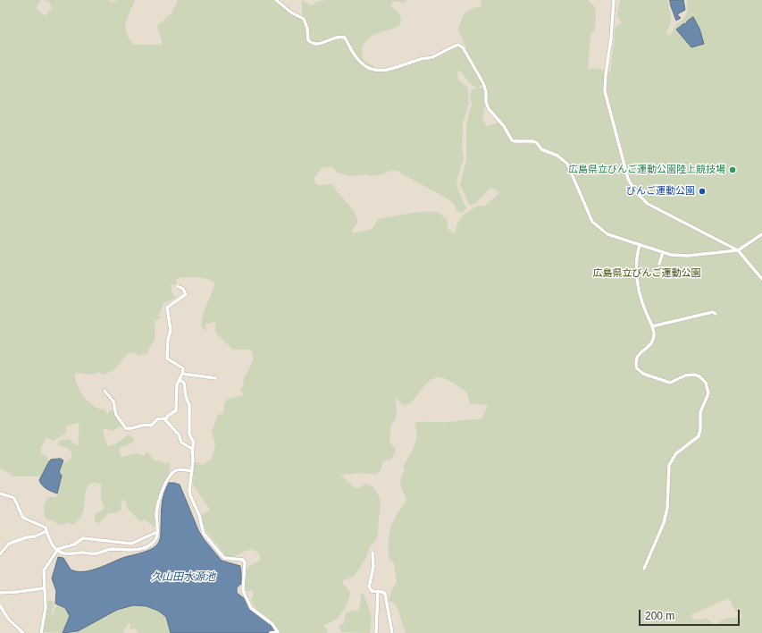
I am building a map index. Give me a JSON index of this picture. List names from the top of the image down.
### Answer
{
  "water": ["久山田水源池"],
  "parks": ["広島県立びんご運動公園"],
  "places": ["広島県立びんご運動公園陸上競技場", "びんご運動公園"],
  "scale_bar": "200 m"
}
